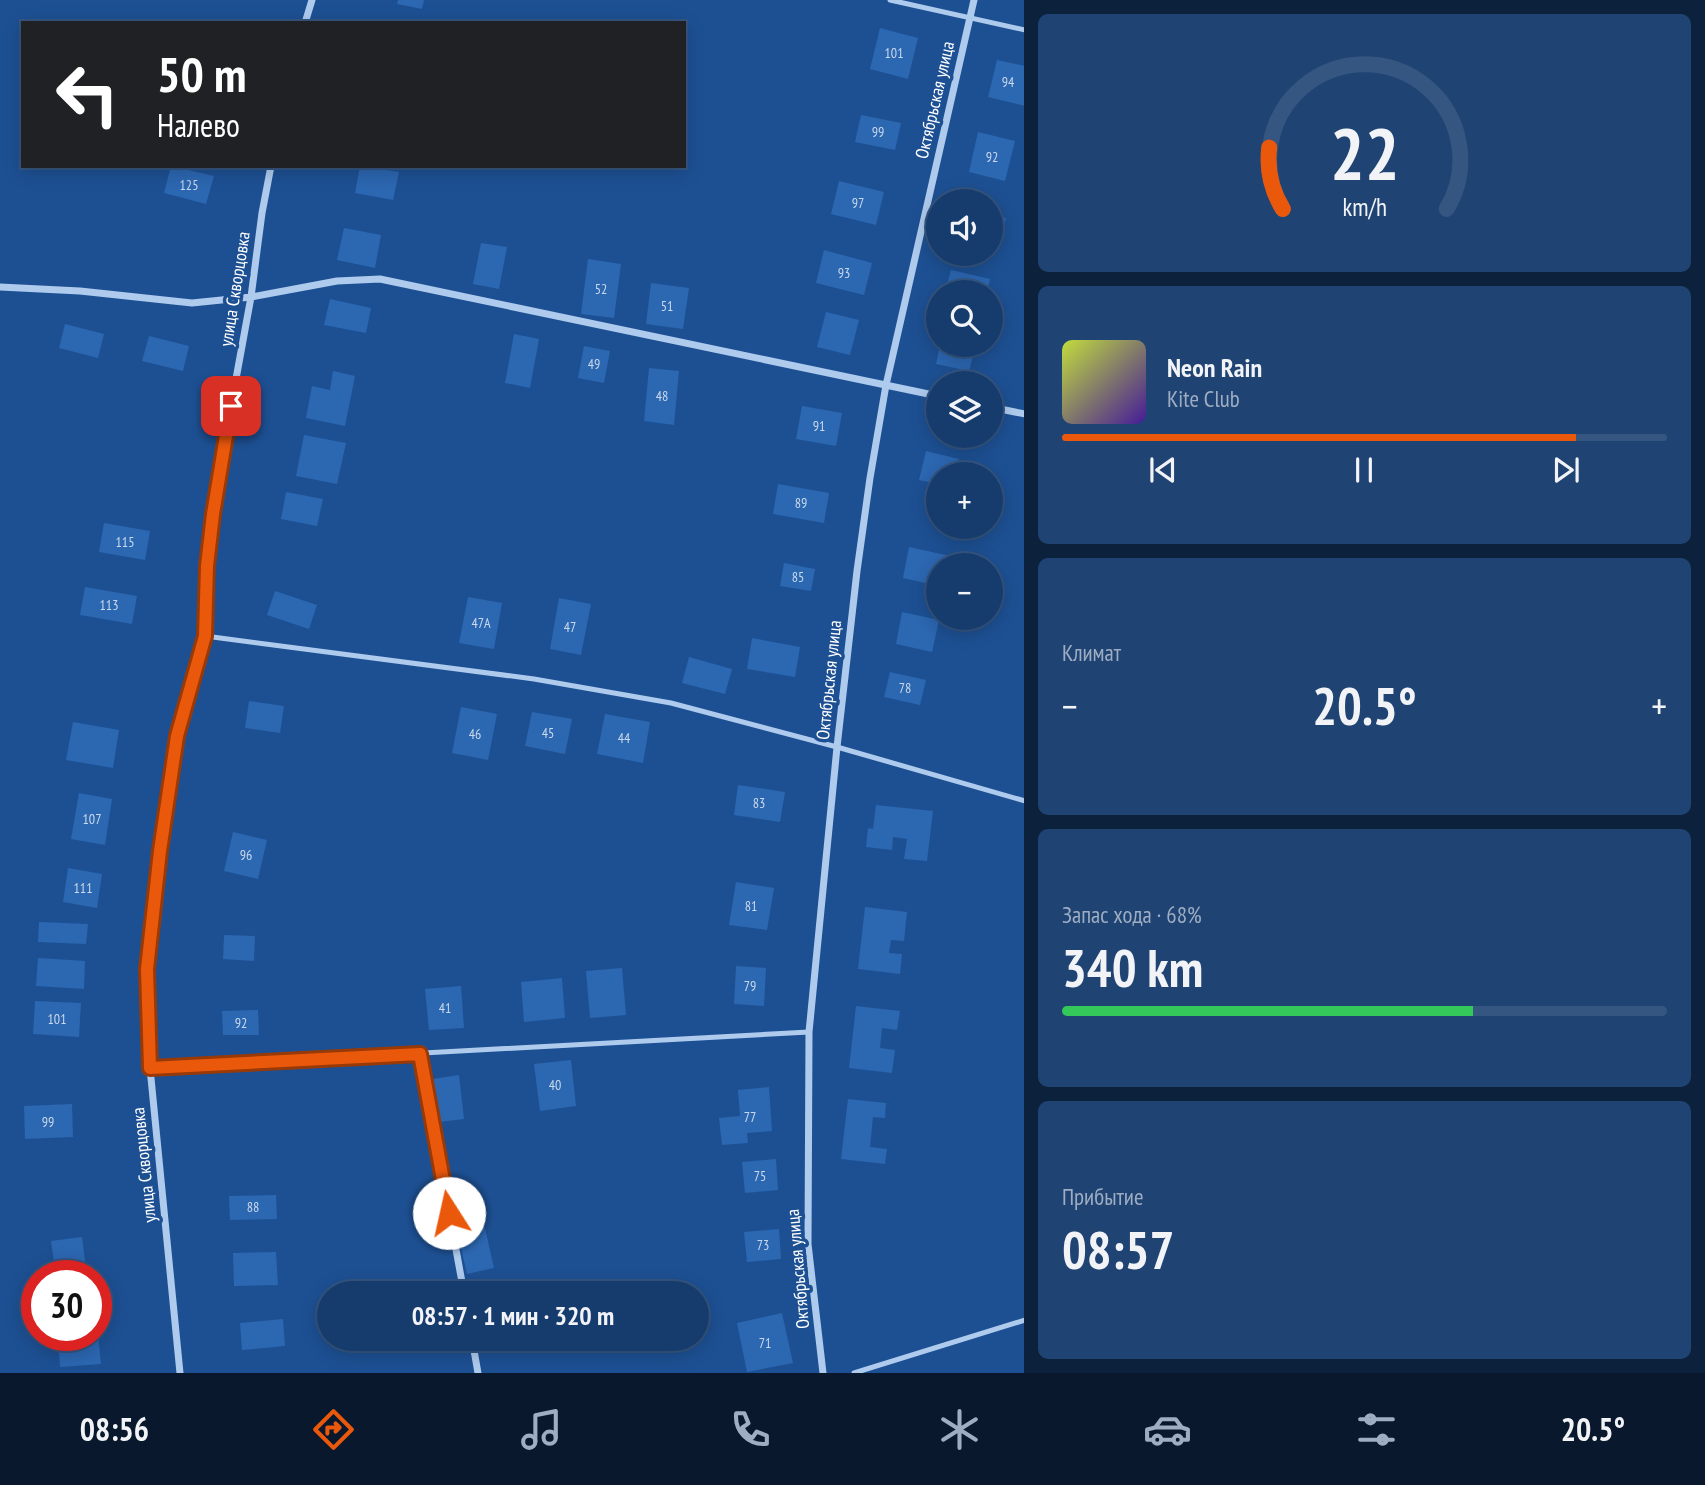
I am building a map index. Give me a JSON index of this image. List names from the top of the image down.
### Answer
{
  "streets": {
    "street": ["Октябрьская улица", "улица Скворцовка"]
  },
  "house_numbers": [
    "101",
    "94",
    "99",
    "92",
    "125",
    "97",
    "93",
    "52",
    "51",
    "49",
    "48",
    "91",
    "89",
    "115",
    "85",
    "113",
    "47А",
    "47",
    "78",
    "45",
    "46",
    "44",
    "83",
    "107",
    "96",
    "111",
    "81",
    "79",
    "41",
    "101",
    "92",
    "40",
    "77",
    "99",
    "75",
    "88",
    "73",
    "71"
  ],
  "page": {
    "turn": ["50 m", "Налево"],
    "map_buttons": ["+", "−"],
    "song": ["Neon Rain", "Kite Club"],
    "tile": [
      "Климат",
      ["Запас хода · 68%", "340 km"],
      ["Прибытие", "08:57"]
    ],
    "heat": ["−", "20.5°", "+"],
    "limit": "30",
    "trip": "08:57 · 1 мин · 320 m",
    "tabs": ["08:56", "20.5°"],
    "gauge": ["22", "km/h"]
  }
}
